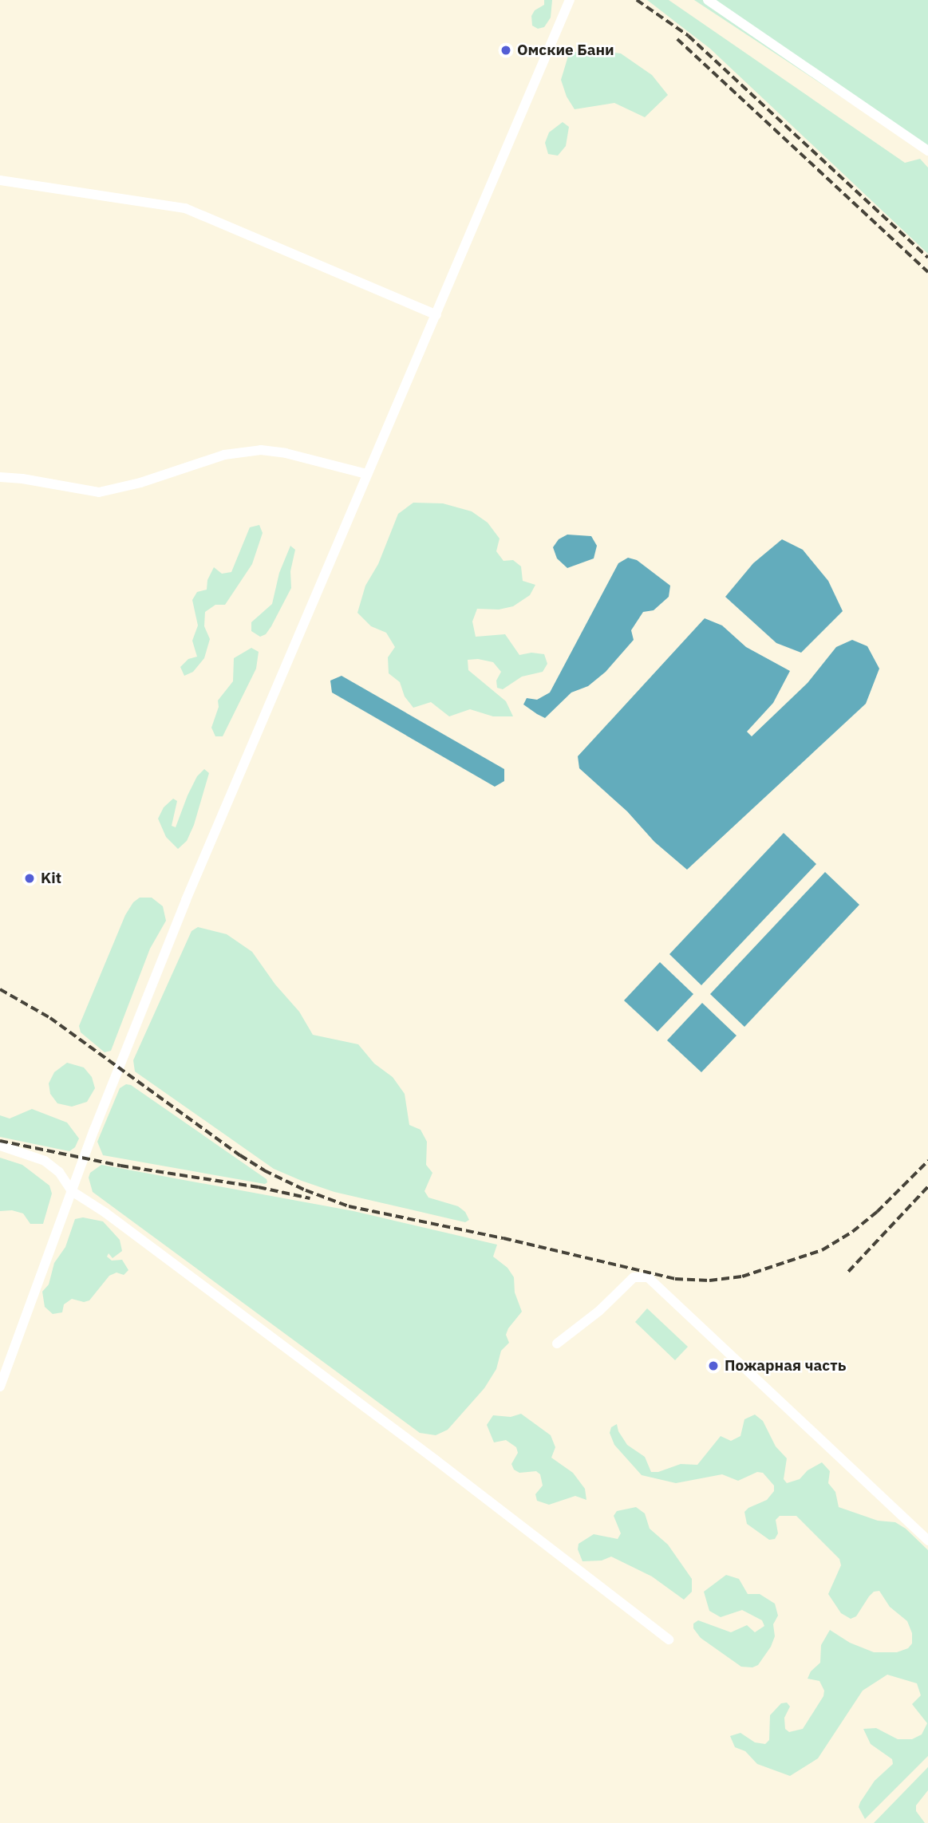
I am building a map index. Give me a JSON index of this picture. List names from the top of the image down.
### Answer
{
  "places": ["Омские Бани", "Kit", "Пожарная часть"]
}
